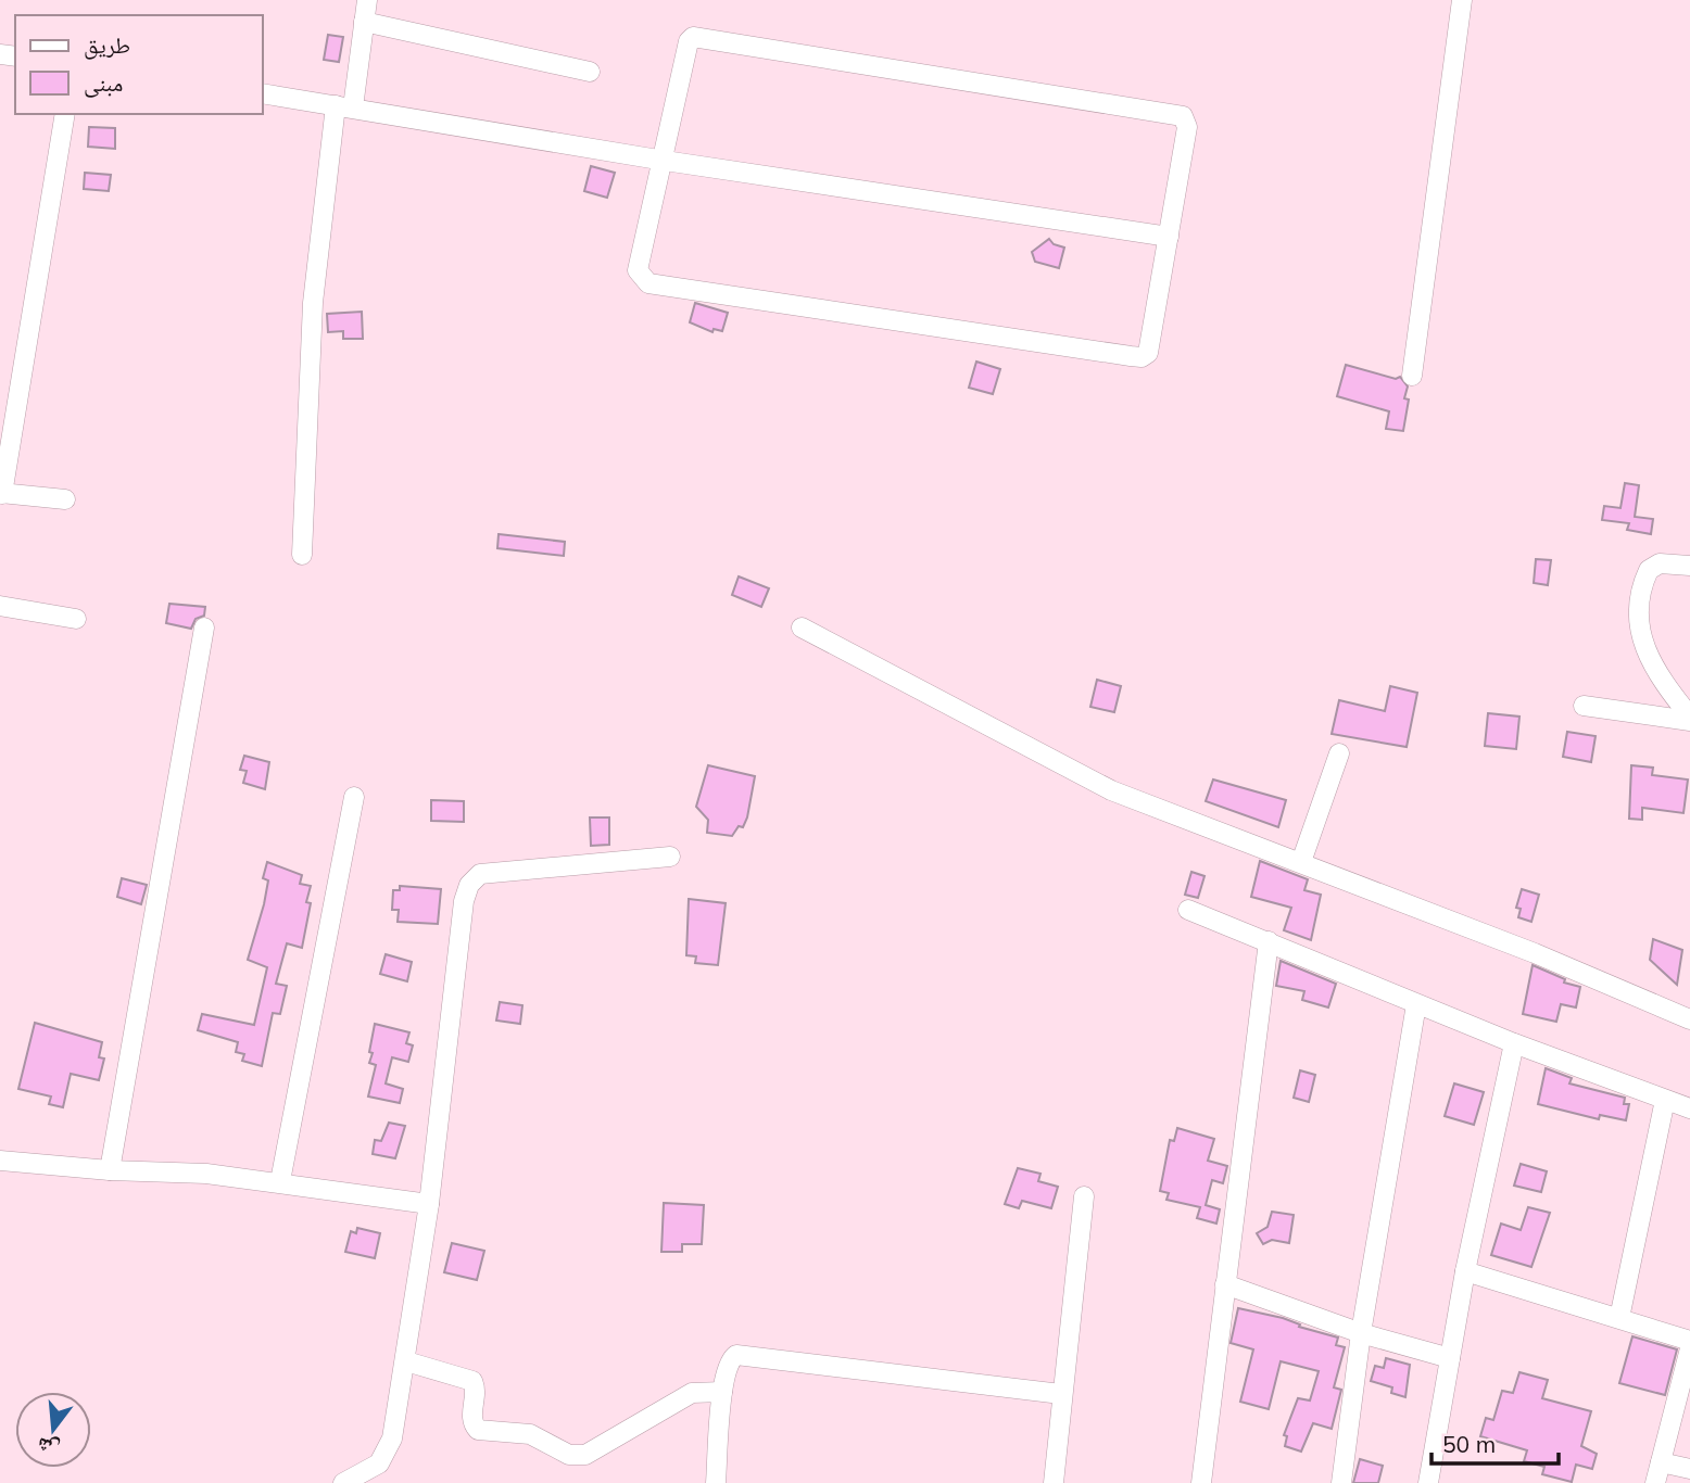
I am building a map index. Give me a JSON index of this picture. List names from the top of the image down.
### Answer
{
  "legend": ["طريق", "مبنى"],
  "scale_bar": "50 m",
  "north": "bottom"
}
